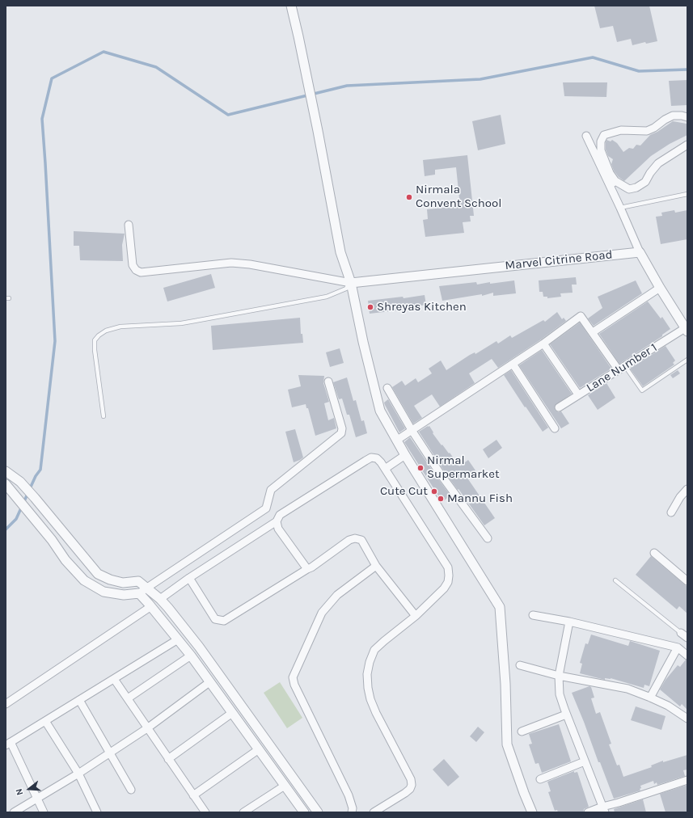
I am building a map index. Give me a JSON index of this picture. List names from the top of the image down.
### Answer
{
  "streets": {
    "street": ["Marvel Citrine Road", "Lane Number 1"]
  },
  "places": [
    "Nirmala Convent School",
    "Shreyas Kitchen",
    "Nirmal Supermarket",
    "Cute Cut",
    "Mannu Fish"
  ],
  "north": "left"
}
